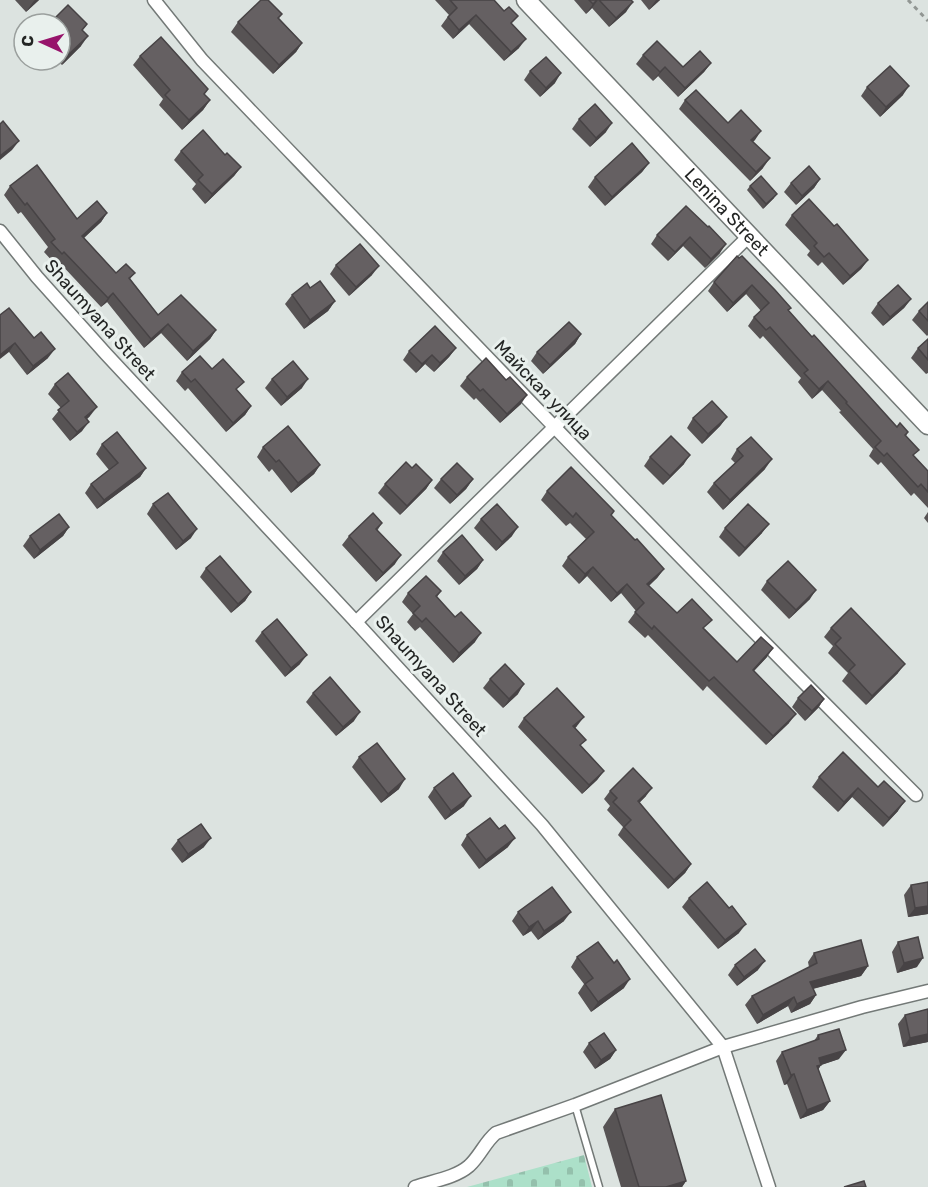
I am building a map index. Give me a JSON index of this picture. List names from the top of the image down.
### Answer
{
  "streets": {
    "street": ["Lenina Street", "Shaumyana Street", "Майская улица"]
  },
  "north": "left"
}
